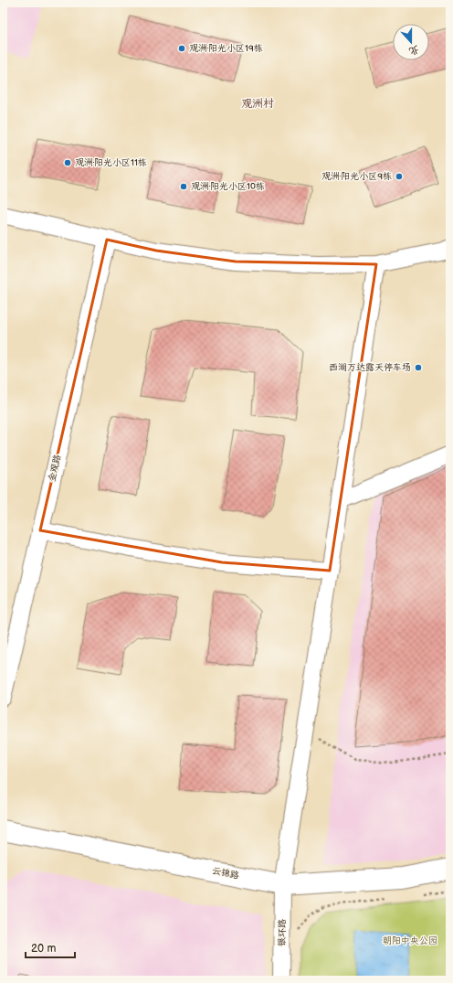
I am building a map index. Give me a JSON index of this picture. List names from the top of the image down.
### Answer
{
  "streets": {
    "street": ["金观路", "云锦路", "银环路"]
  },
  "crossings": [
    ["云锦路", "银环路"]
  ],
  "districts": ["观洲村"],
  "parks": ["朝阳中央公园"],
  "places": [
    "观洲·阳光小区19栋",
    "观洲·阳光小区11栋",
    "观洲·阳光小区9栋",
    "观洲·阳光小区10栋",
    "西湖万达露天停车场"
  ],
  "scale_bar": "20 m",
  "north": "bottom"
}
